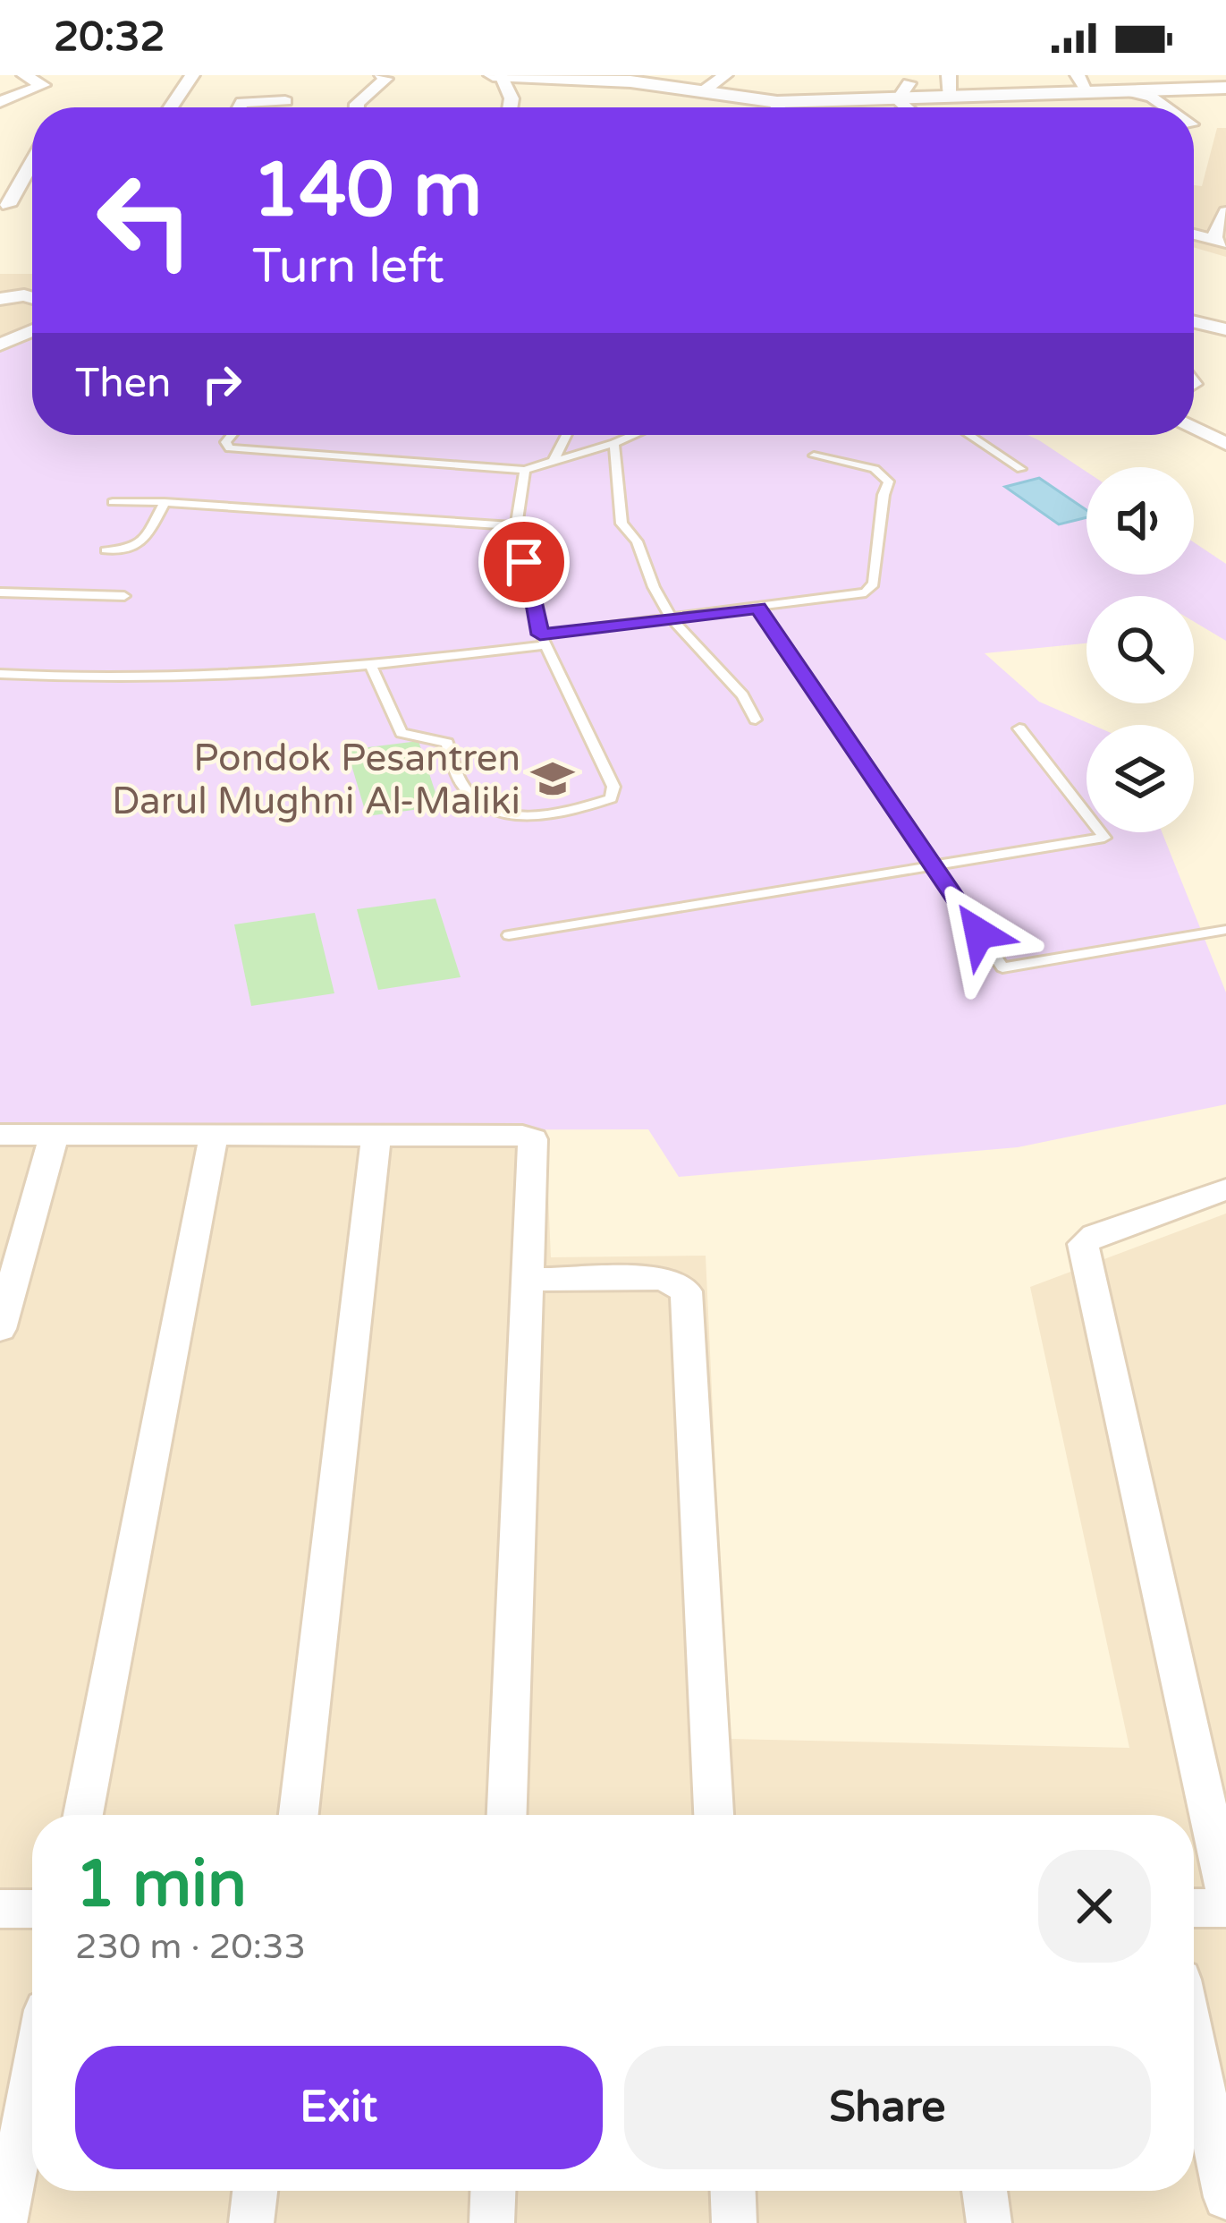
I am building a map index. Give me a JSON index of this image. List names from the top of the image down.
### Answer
{
  "places": {
    "school or university": ["Pondok Pesantren Darul Mughni Al-Maliki"]
  },
  "page": {
    "status": "20:32",
    "turn": ["140 m", "Turn left"],
    "then": "Then",
    "heading": ["1 min", "230 m · 20:33"],
    "buttons": ["Exit", "Share"]
  }
}
